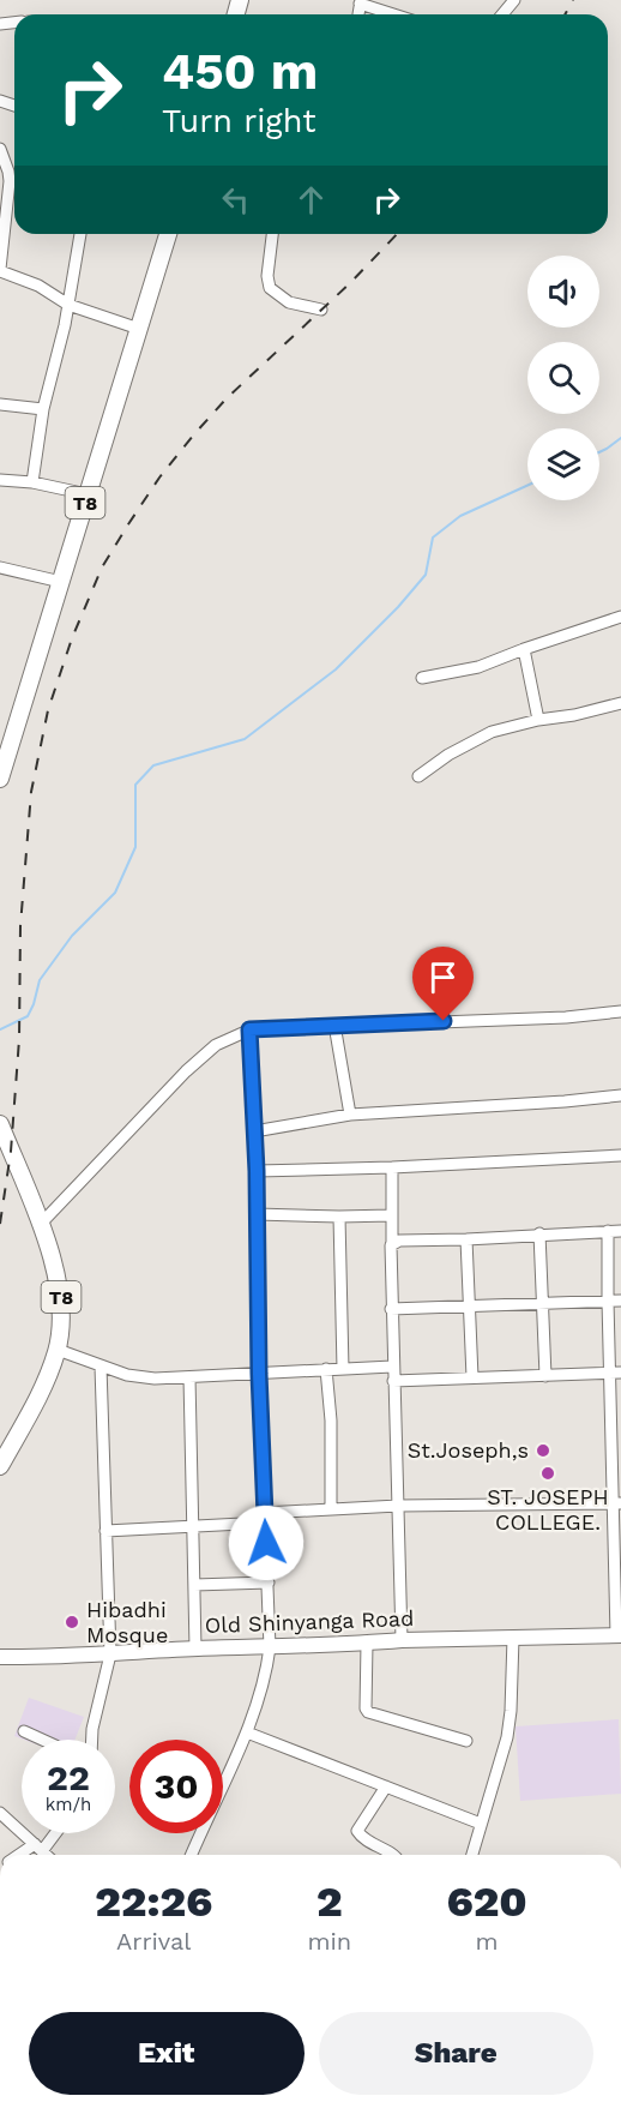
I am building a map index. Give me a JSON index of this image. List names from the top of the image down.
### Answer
{
  "streets": {
    "highway": ["T8"],
    "main road": ["Old Shinyanga Road"]
  },
  "places": ["St.Joseph,s", "ST. JOSEPH COLLEGE.", "Hibadhi Mosque"],
  "page": {
    "turn": ["450 m", "Turn right"],
    "speed": "22 km/h",
    "limit": "30",
    "eta": [
      "22:26",
      "Arrival",
      "2",
      "min",
      "620",
      "m"
    ],
    "buttons": ["Exit", "Share"]
  }
}
